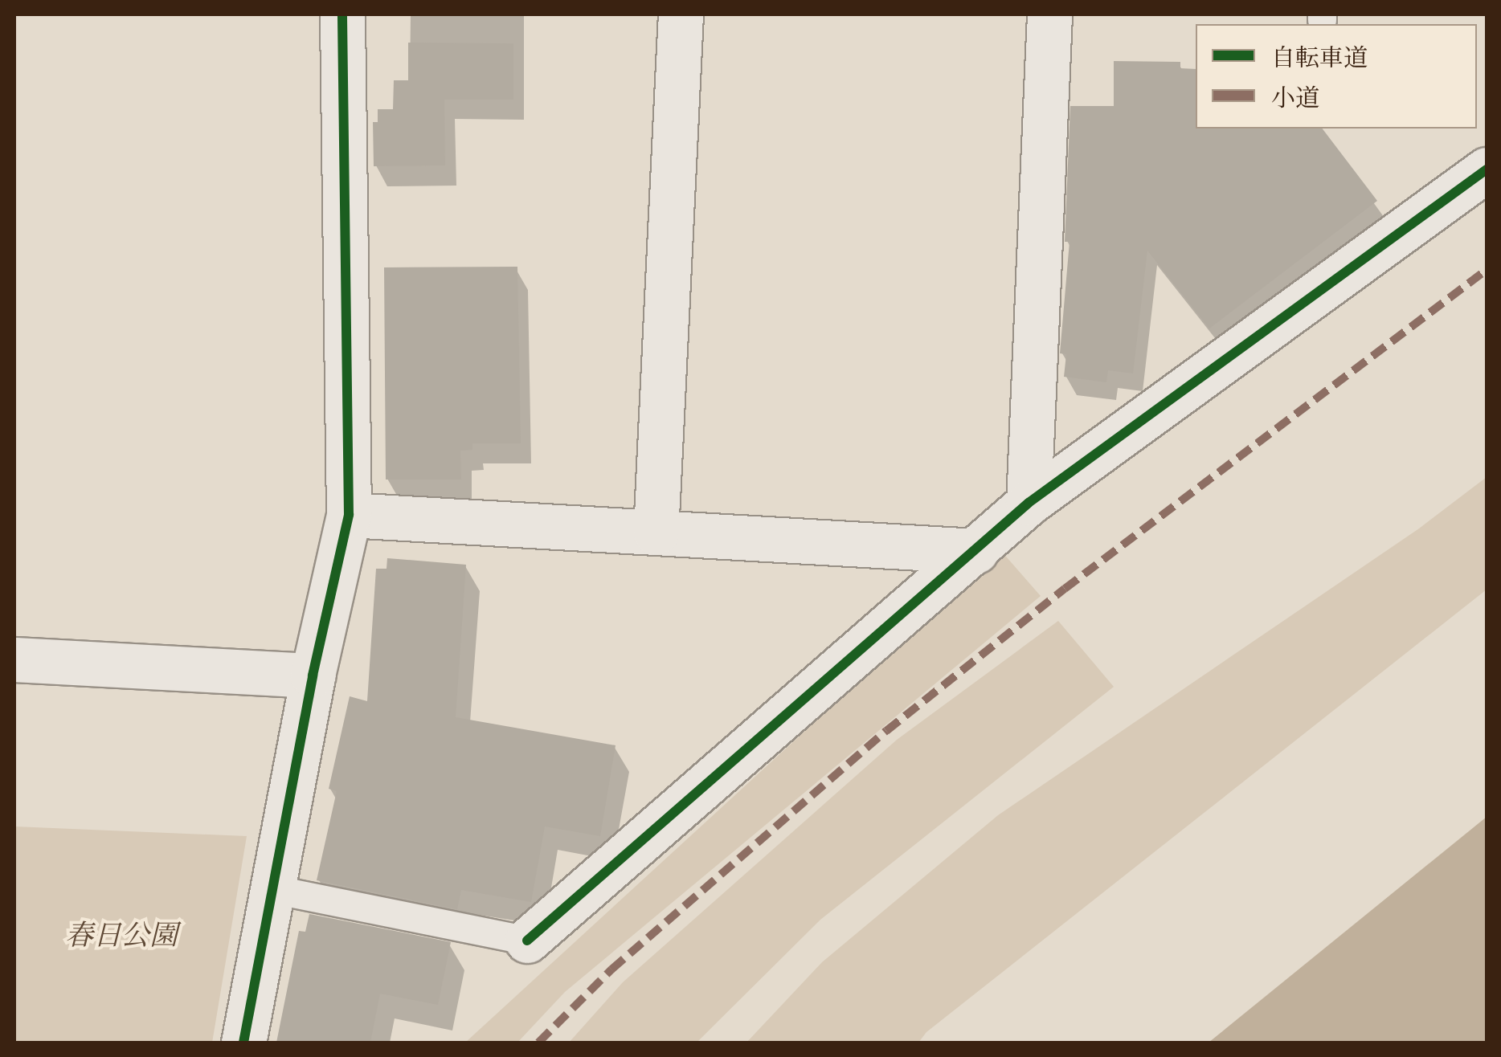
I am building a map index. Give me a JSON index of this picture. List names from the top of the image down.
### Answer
{
  "parks": ["春日公園"],
  "legend": ["自転車道", "小道"]
}
